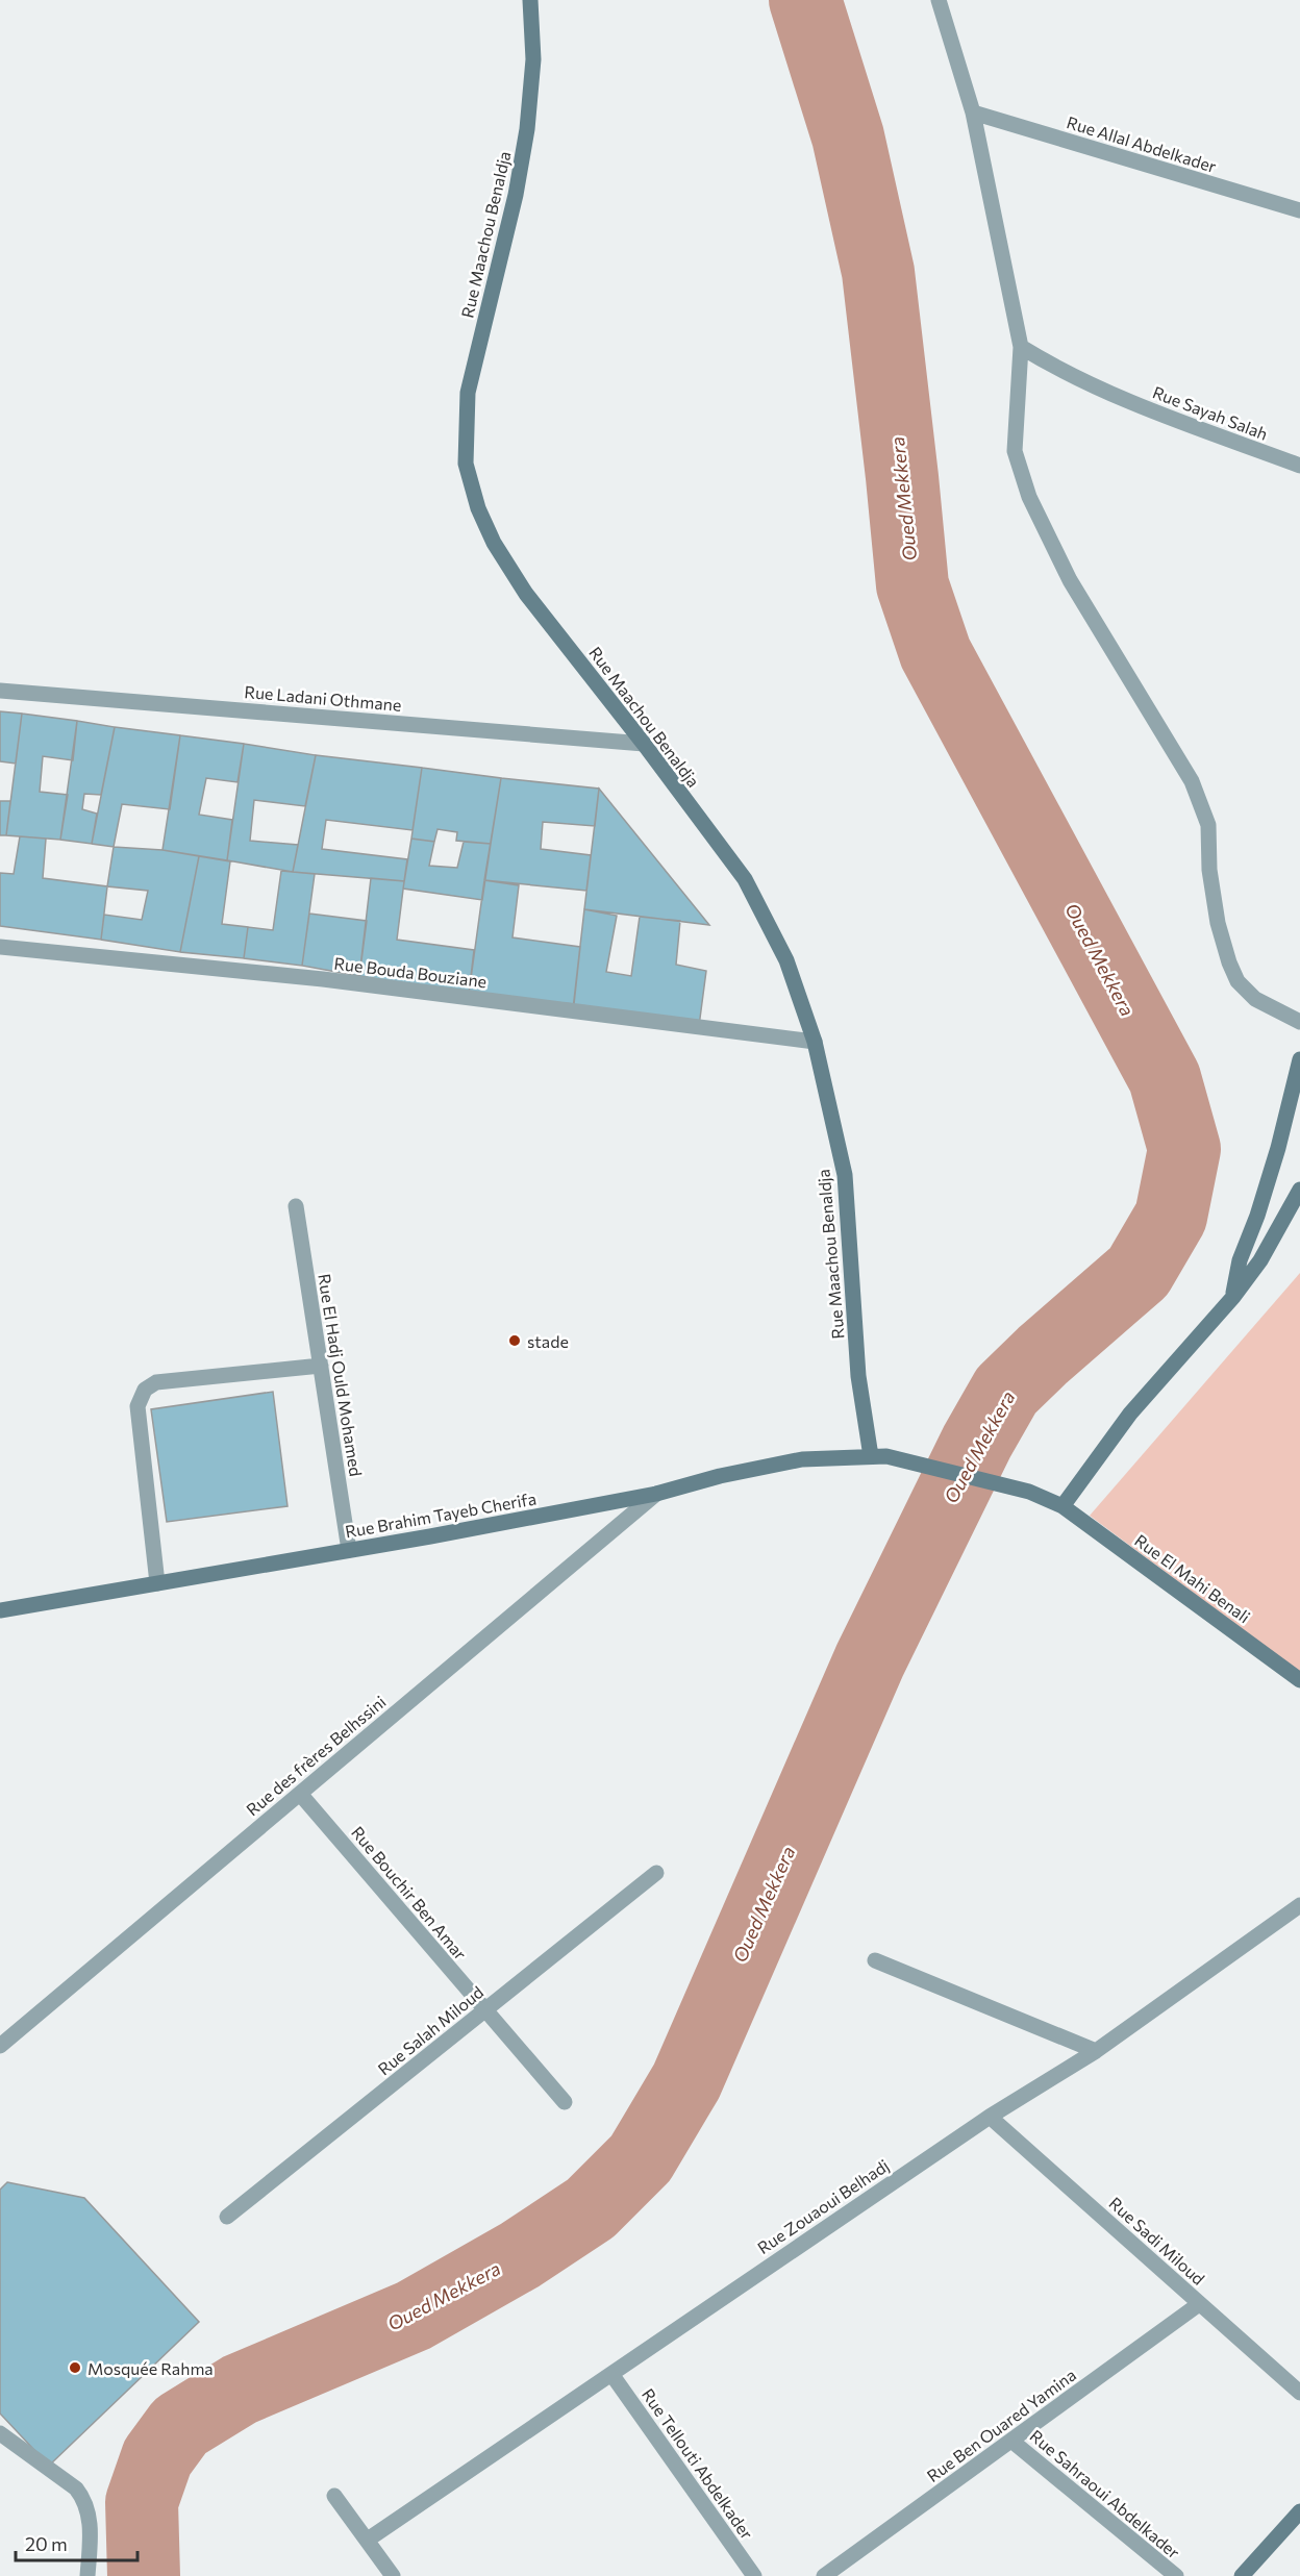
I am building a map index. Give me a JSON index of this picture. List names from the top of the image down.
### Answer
{
  "streets": {
    "main road": ["Rue Maachou Benaldja", "Rue Brahim Tayeb Cherifa", "Rue El Mahi Benali"],
    "street": [
      "Rue Allal Abdelkader",
      "Rue Sayah Salah",
      "Rue Ladani Othmane",
      "Rue Bouda Bouziane",
      "Rue El Hadj Ould Mohamed",
      "Rue des frères Belhssini",
      "Rue Bouchir Ben Amar",
      "Rue Salah Miloud",
      "Rue Zouaoui Belhadj",
      "Rue Sadi Miloud",
      "Rue Ben Ouared Yamina",
      "Rue Tellouti Abdelkader",
      "Rue Sahraoui Abdelkader"
    ]
  },
  "crossings": [
    ["Rue Maachou Benaldja", "Rue Ladani Othmane"],
    ["Rue Maachou Benaldja", "Rue Bouda Bouziane"],
    ["Rue Maachou Benaldja", "Rue Brahim Tayeb Cherifa"],
    ["Rue El Hadj Ould Mohamed", "Rue Brahim Tayeb Cherifa"],
    ["Rue Brahim Tayeb Cherifa", "Rue El Mahi Benali"],
    ["Rue Brahim Tayeb Cherifa", "Rue des frères Belhssini"],
    ["Rue des frères Belhssini", "Rue Bouchir Ben Amar"],
    ["Rue Bouchir Ben Amar", "Rue Salah Miloud"],
    ["Rue Zouaoui Belhadj", "Rue Sadi Miloud"],
    ["Rue Zouaoui Belhadj", "Rue Tellouti Abdelkader"],
    ["Rue Sadi Miloud", "Rue Ben Ouared Yamina"],
    ["Rue Ben Ouared Yamina", "Rue Sahraoui Abdelkader"]
  ],
  "water": ["Oued Mekkera"],
  "places": ["stade", "Mosquée Rahma"],
  "scale_bar": "20 m"
}
